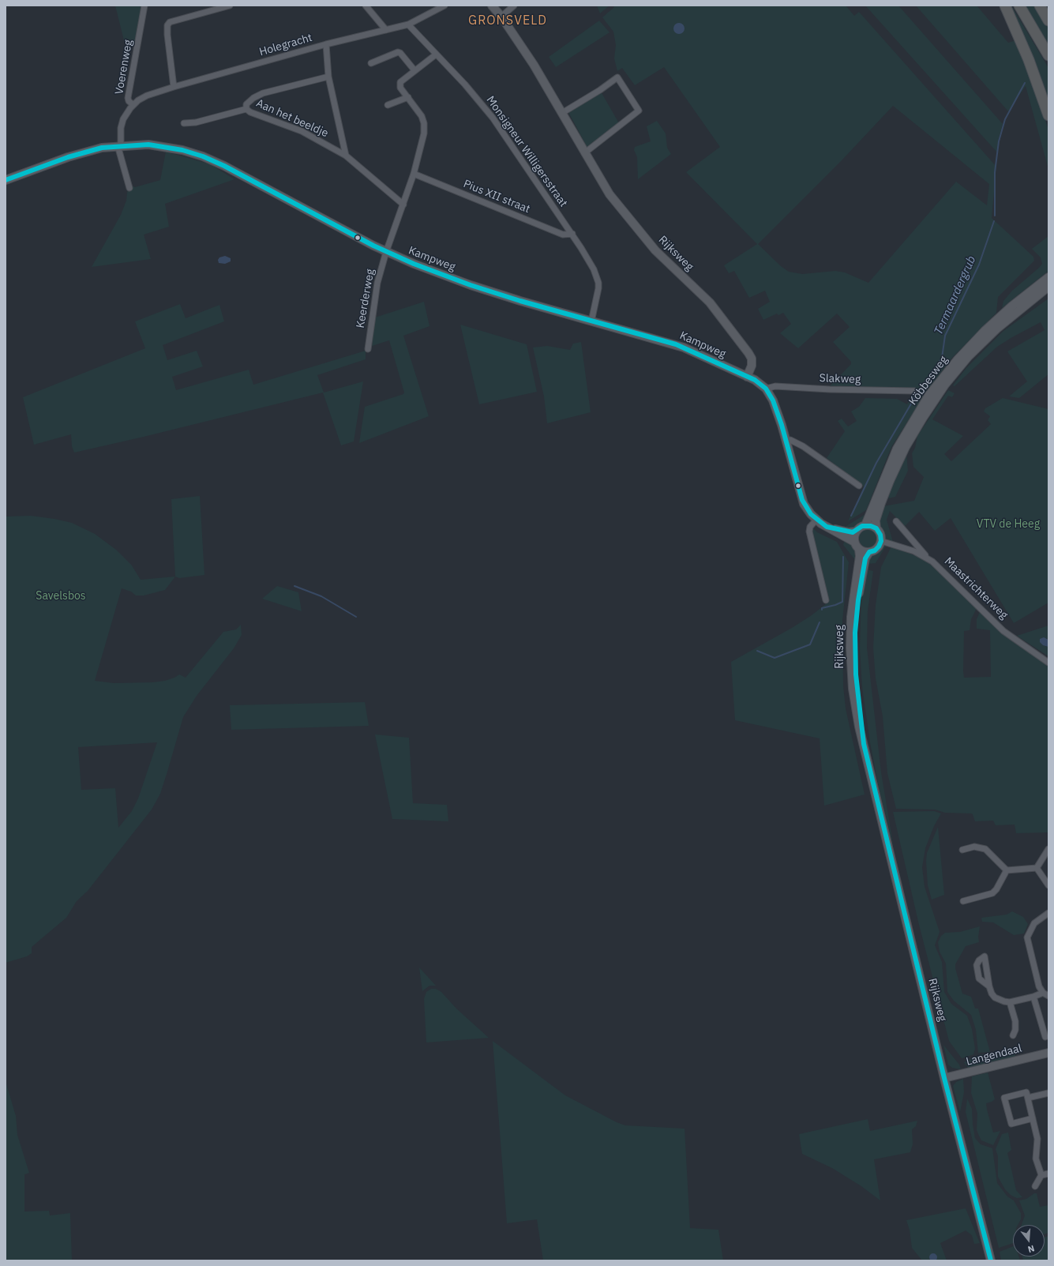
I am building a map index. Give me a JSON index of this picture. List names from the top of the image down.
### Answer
{
  "streets": {
    "main road": [
      "Rijksweg",
      "Kampweg",
      "Köbbesweg",
      "Langendaal"
    ],
    "street": [
      "Holegracht",
      "Voerenweg",
      "Aan het beeldje",
      "Monsigneur Willigersstraat",
      "Pius XII straat",
      "Keerderweg",
      "Slakweg",
      "Maastrichterweg"
    ]
  },
  "crossings": [
    ["Holegracht", "Voerenweg"],
    ["Holegracht", "Aan het beeldje"],
    ["Holegracht", "Monsigneur Willigersstraat"],
    ["Voerenweg", "Kampweg"],
    ["Aan het beeldje", "Keerderweg"],
    ["Monsigneur Willigersstraat", "Pius XII straat"],
    ["Monsigneur Willigersstraat", "Kampweg"],
    ["Pius XII straat", "Keerderweg"],
    ["Rijksweg", "Kampweg"],
    ["Rijksweg", "Köbbesweg"],
    ["Rijksweg", "Maastrichterweg"],
    ["Rijksweg", "Langendaal"],
    ["Kampweg", "Keerderweg"],
    ["Köbbesweg", "Maastrichterweg"]
  ],
  "districts": ["GRONSVELD"],
  "water": ["Termaardergrub"],
  "parks": ["VTV de Heeg", "Savelsbos"],
  "north": "bottom"
}
